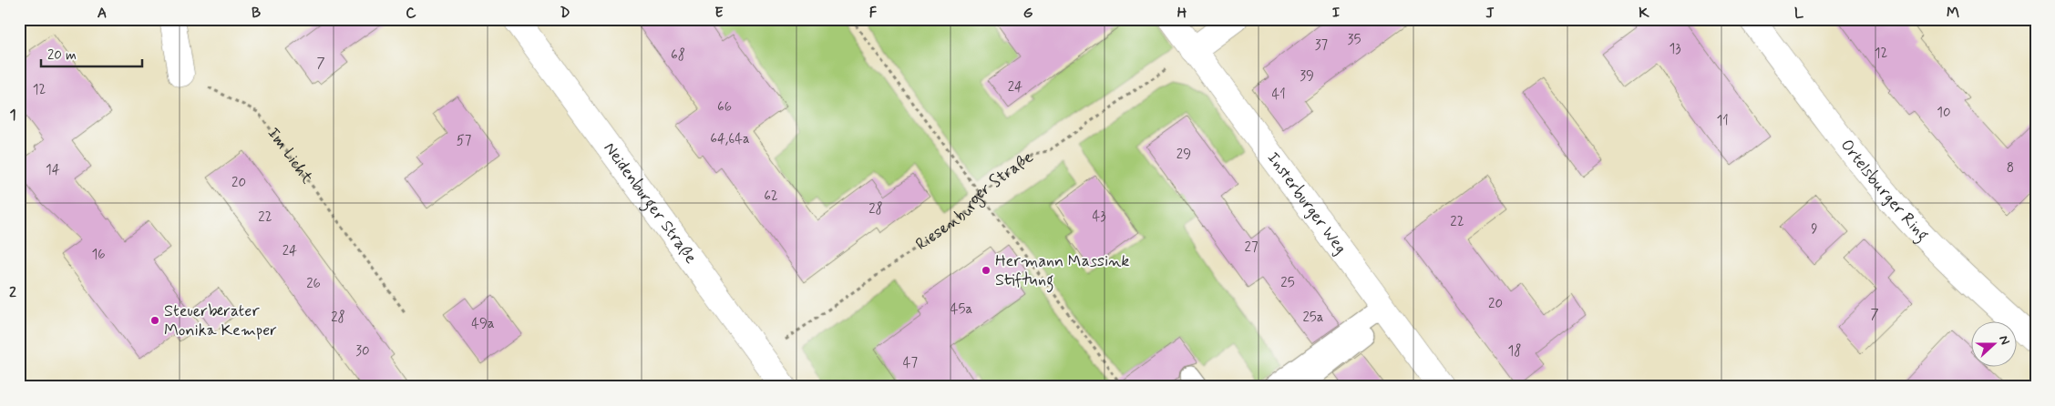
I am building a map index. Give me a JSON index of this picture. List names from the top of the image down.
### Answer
{
  "streets": {
    "street": ["Ortelsburger Ring", "Neidenburger Straße", "Insterburger Weg"],
    "path": ["Im Licht", "Riesenburger Straße"]
  },
  "crossings": [
    ["Riesenburger Straße", "Neidenburger Straße"],
    ["Riesenburger Straße", "Insterburger Weg"]
  ],
  "places": ["Hermann Massink Stiftung", "Steuerberater Monika Kemper"],
  "house_numbers": [
    "35",
    "37",
    "13",
    "12",
    "68",
    "7",
    "39",
    "24",
    "12",
    "41",
    "66",
    "10",
    "11",
    "64,64a",
    "57",
    "29",
    "8",
    "14",
    "20",
    "62",
    "28",
    "43",
    "22",
    "22",
    "9",
    "27",
    "24",
    "16",
    "25",
    "26",
    "20",
    "45a",
    "7",
    "28",
    "25a",
    "49a",
    "30",
    "18",
    "47"
  ],
  "scale_bar": "20 m",
  "north": "right",
  "grid": {
    "columns": [
      "A",
      "B",
      "C",
      "D",
      "E",
      "F",
      "G",
      "H",
      "I",
      "J",
      "K",
      "L",
      "M"
    ],
    "rows": ["1", "2"]
  }
}
